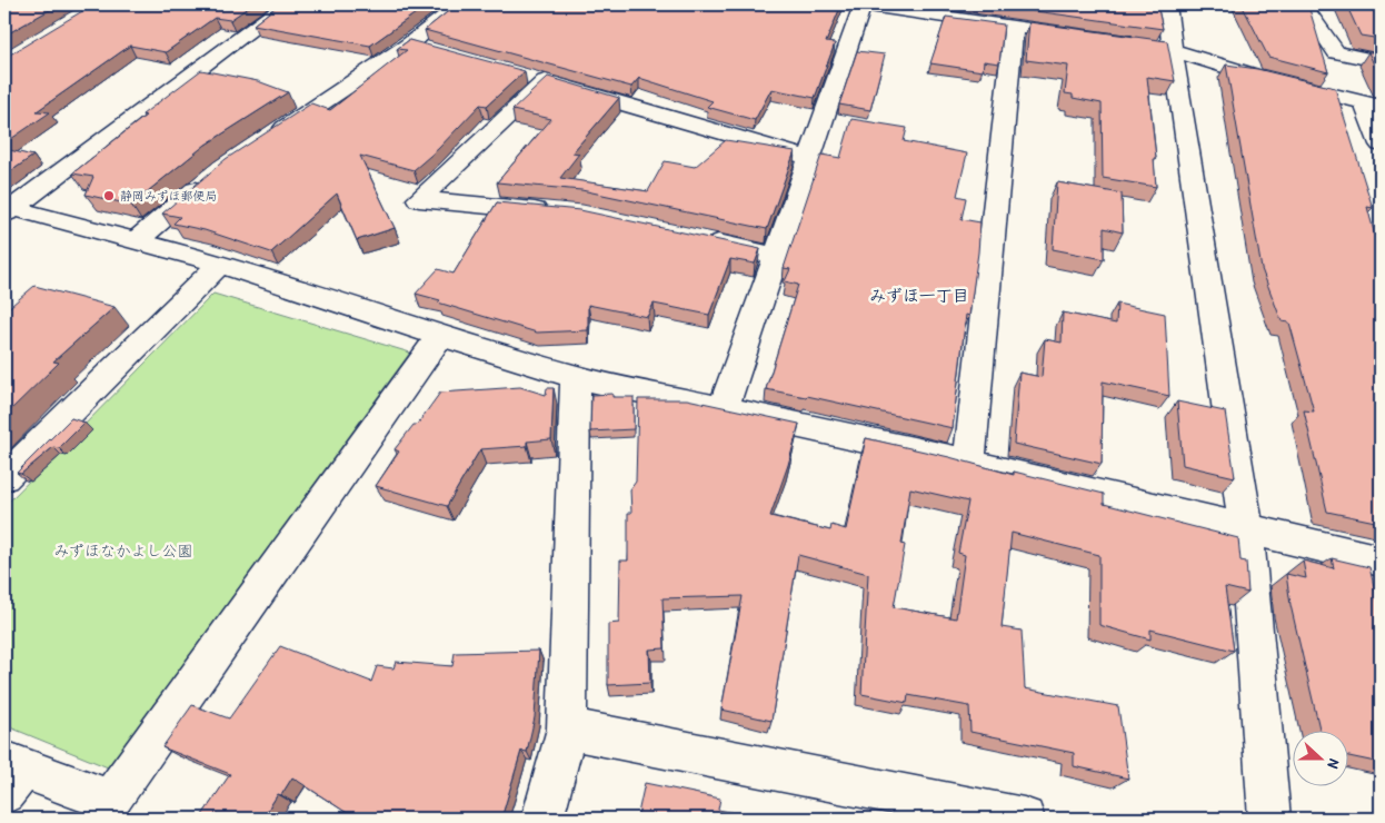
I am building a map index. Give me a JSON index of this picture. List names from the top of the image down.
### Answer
{
  "districts": ["みずほ一丁目"],
  "parks": ["みずほなかよし公園"],
  "places": ["静岡みずほ郵便局"],
  "north": "right"
}
